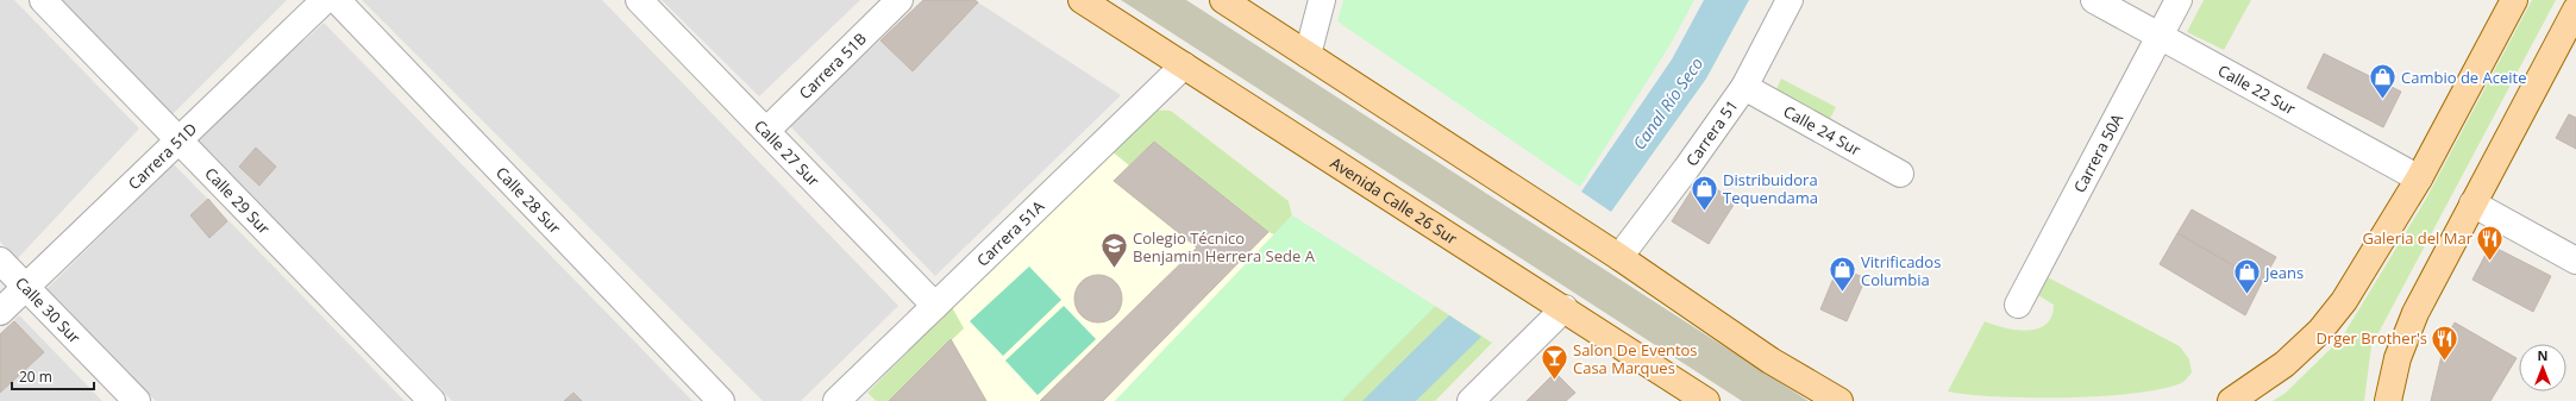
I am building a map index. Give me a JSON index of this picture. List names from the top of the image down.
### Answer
{
  "streets": {
    "main road": ["Avenida Calle 26 Sur"],
    "street": [
      "Carrera 51B",
      "Calle 22 Sur",
      "Calle 24 Sur",
      "Carrera 51",
      "Calle 27 Sur",
      "Carrera 50A",
      "Carrera 51D",
      "Calle 29 Sur",
      "Calle 28 Sur",
      "Carrera 51A",
      "Calle 30 Sur"
    ]
  },
  "crossings": [
    ["Carrera 51B", "Calle 27 Sur"],
    ["Calle 22 Sur", "Carrera 50A"],
    ["Calle 24 Sur", "Carrera 51"],
    ["Calle 27 Sur", "Carrera 51A"],
    ["Carrera 51D", "Calle 29 Sur"],
    ["Carrera 51D", "Calle 30 Sur"],
    ["Avenida Calle 26 Sur", "Carrera 51A"]
  ],
  "water": ["Canal Río Seco"],
  "places": {
    "shop": [
      "Cambio de Aceite",
      "Distribuidora Tequendama",
      "Vitrificados Columbia",
      "Jeans"
    ],
    "restaurant": ["Galeria del Mar", "Drger Brother's"],
    "school or university": ["Colegio Técnico Benjamin Herrera Sede A"],
    "bar": ["Salon De Eventos Casa Marques"]
  },
  "scale_bar": "20 m",
  "north": "top"
}
